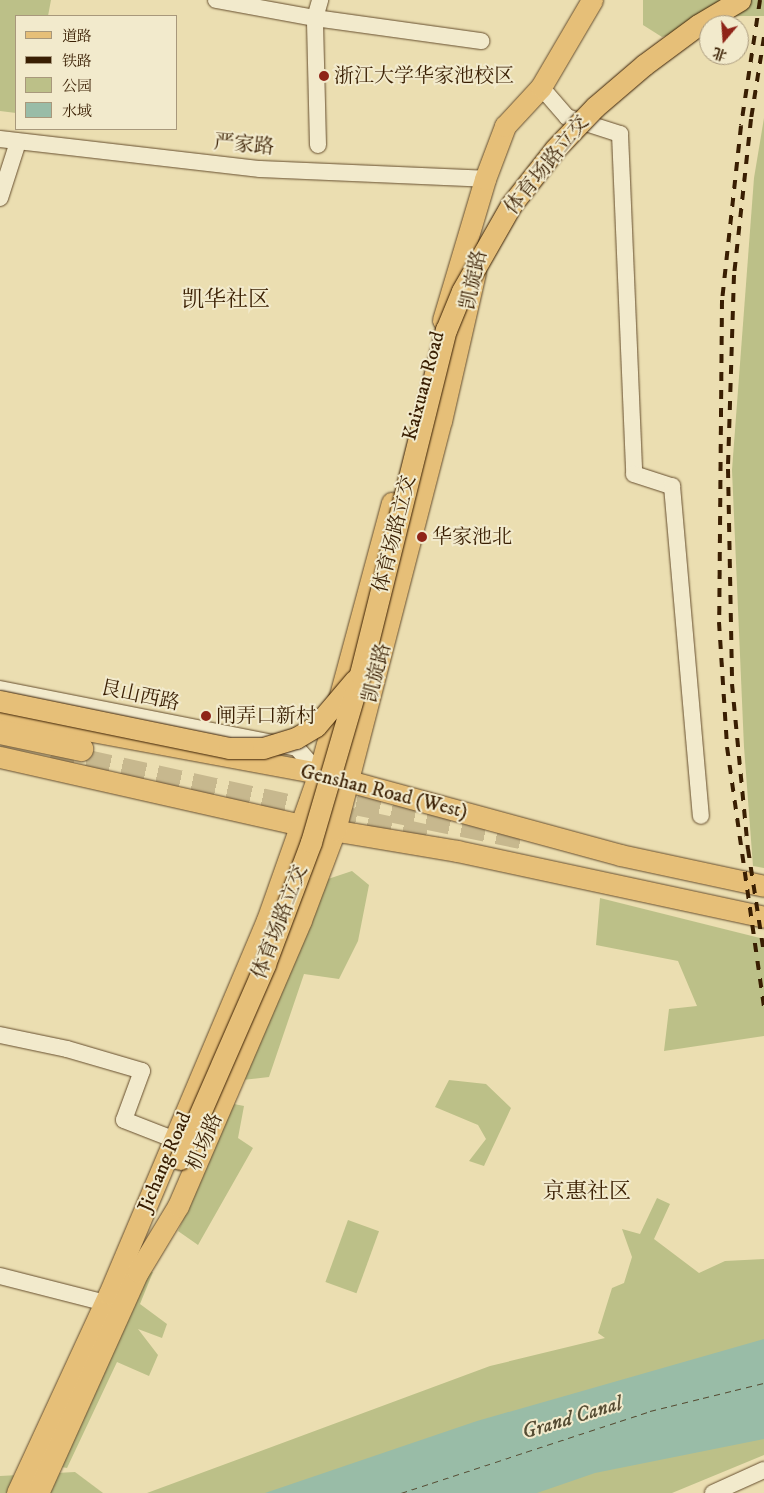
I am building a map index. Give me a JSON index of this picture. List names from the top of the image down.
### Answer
{
  "streets": {
    "main road": [
      "体育场路立交",
      "凯旋路",
      "Kaixuan Road",
      "Genshan Road (West)",
      "机场路",
      "Jichang Road"
    ],
    "street": ["严家路", "艮山西路"]
  },
  "crossings": [
    ["严家路", "Kaixuan Road"],
    ["体育场路立交", "机场路"],
    ["体育场路立交", "Jichang Road"],
    ["凯旋路", "Kaixuan Road"],
    ["凯旋路", "Genshan Road (West)"],
    ["凯旋路", "机场路"],
    ["Kaixuan Road", "艮山西路"],
    ["Kaixuan Road", "Genshan Road (West)"],
    ["Kaixuan Road", "Jichang Road"],
    ["艮山西路", "Genshan Road (West)"],
    ["Genshan Road (West)", "机场路"],
    ["Genshan Road (West)", "Jichang Road"]
  ],
  "districts": ["凯华社区", "京惠社区"],
  "water": ["Grand Canal"],
  "places": ["浙江大学华家池校区", "华家池北", "闸弄口新村"],
  "legend": [
    "道路",
    "铁路",
    "公园",
    "水域"
  ],
  "north": "bottom"
}
